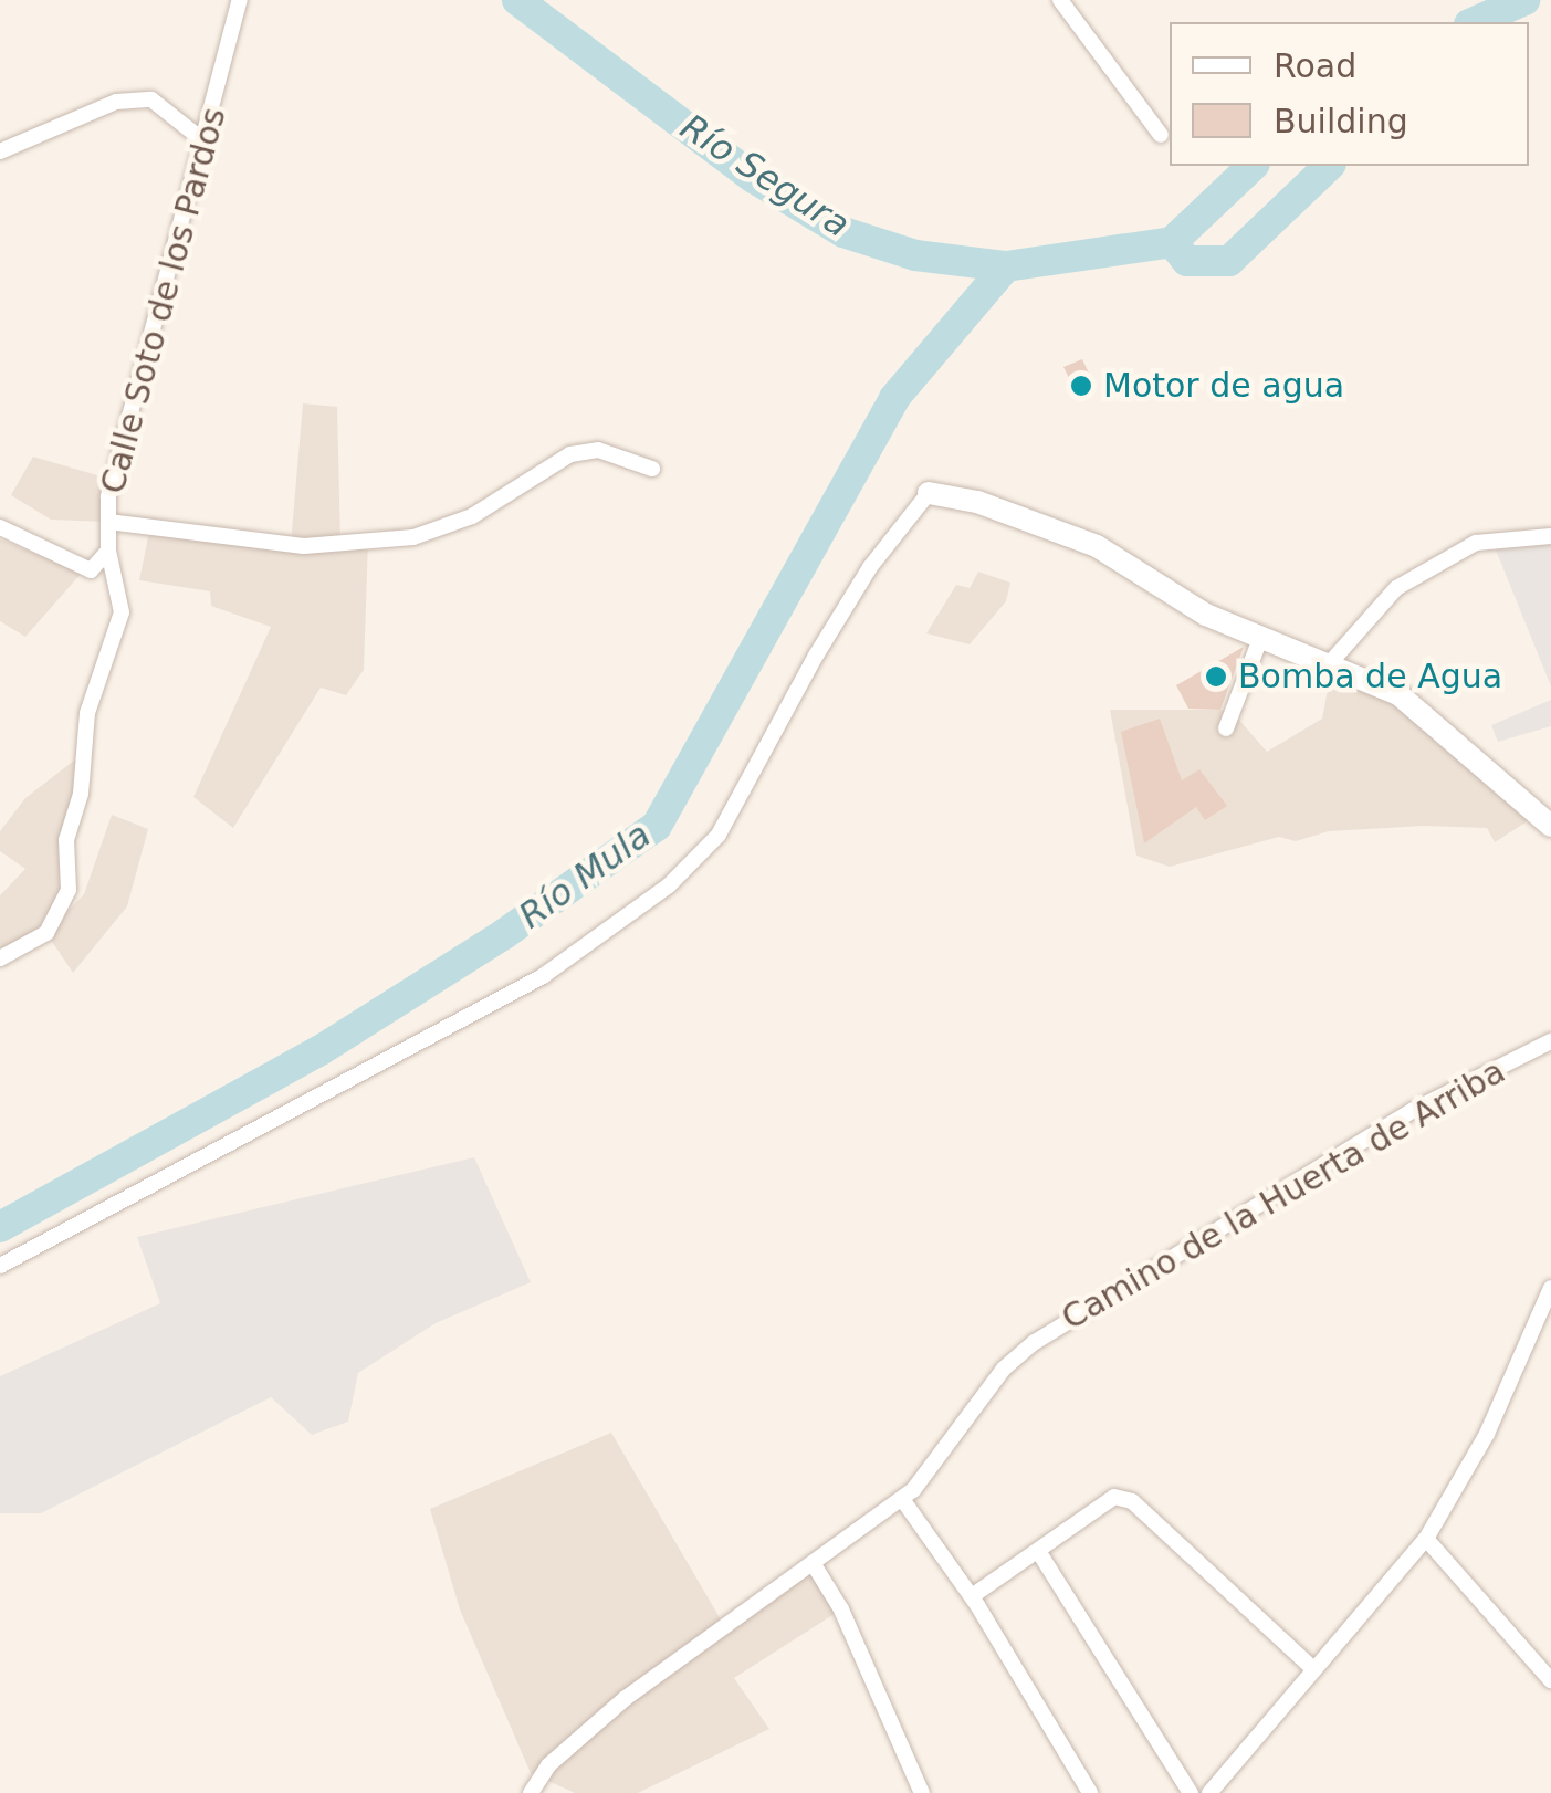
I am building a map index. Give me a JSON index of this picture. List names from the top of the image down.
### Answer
{
  "streets": {
    "street": ["Calle Soto de los Pardos", "Camino de la Huerta de Arriba"]
  },
  "water": ["Río Segura", "Río Mula"],
  "places": ["Motor de agua", "Bomba de Agua"],
  "legend": ["Road", "Building"]
}
